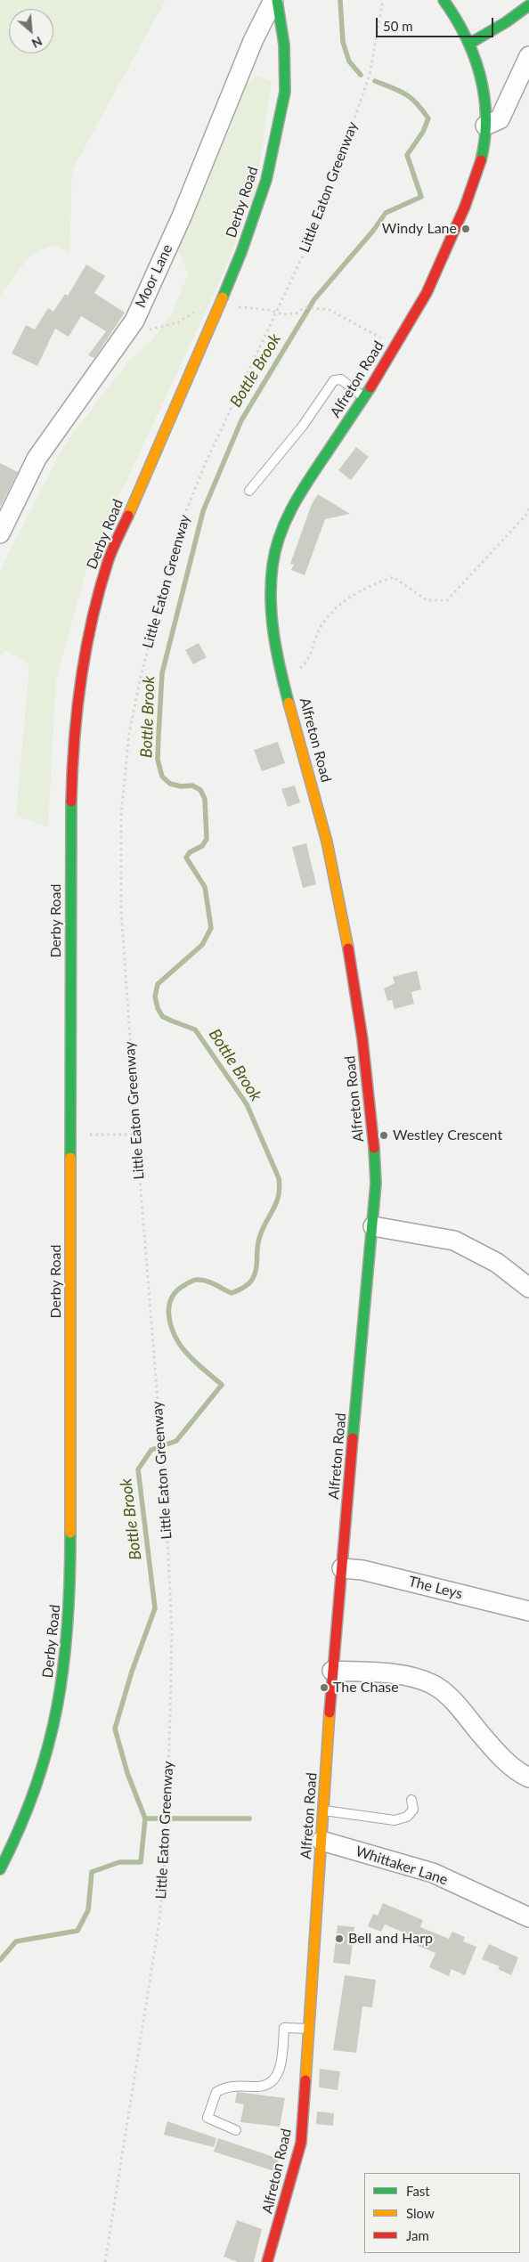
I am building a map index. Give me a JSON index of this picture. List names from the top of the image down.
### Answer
{
  "streets": {
    "street": [
      "Derby Road",
      "Moor Lane",
      "Alfreton Road",
      "The Leys",
      "Whittaker Lane"
    ],
    "path": ["Little Eaton Greenway"]
  },
  "crossings": [
    ["Derby Road", "Moor Lane"],
    ["Alfreton Road", "The Leys"],
    ["Alfreton Road", "Whittaker Lane"]
  ],
  "water": ["Bottle Brook"],
  "places": [
    "Windy Lane",
    "Westley Crescent",
    "The Chase",
    "Bell and Harp"
  ],
  "legend": ["Fast", "Slow", "Jam"],
  "scale_bar": "50 m",
  "north": "bottom right"
}
